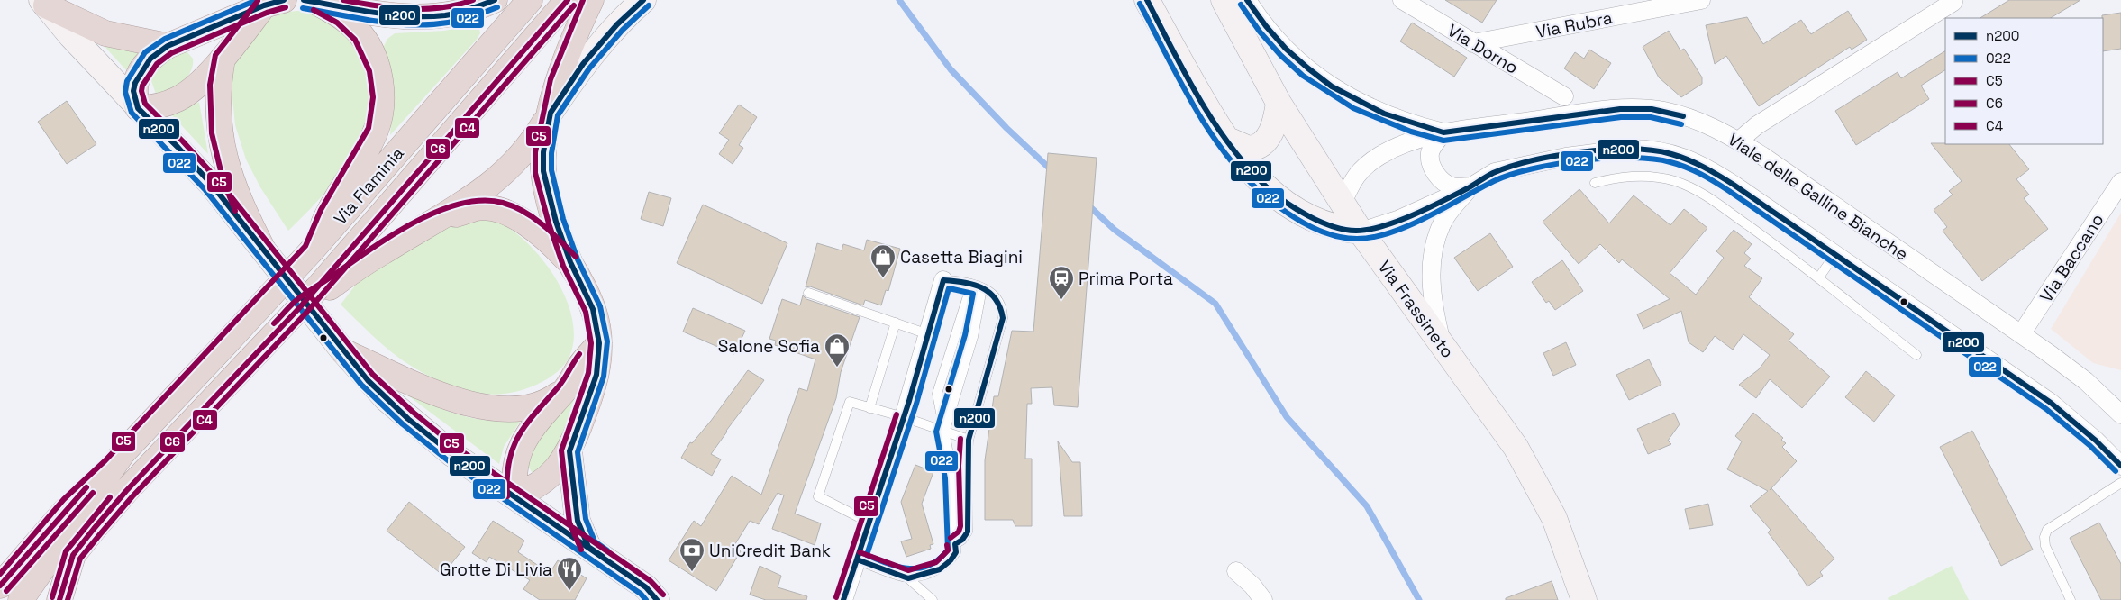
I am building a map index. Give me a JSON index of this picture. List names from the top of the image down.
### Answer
{
  "streets": {
    "highway": ["Via Flaminia"],
    "street": [
      "Via Rubra",
      "Via Dorno",
      "Viale delle Galline Bianche",
      "Via Baccano",
      "Via Frassineto"
    ]
  },
  "crossings": [
    ["Via Rubra", "Via Dorno"],
    ["Viale delle Galline Bianche", "Via Baccano"],
    ["Viale delle Galline Bianche", "Via Frassineto"]
  ],
  "places": {
    "shop": ["Casetta Biagini", "Salone Sofia"],
    "station": ["Prima Porta"],
    "bank": ["UniCredit Bank"],
    "restaurant": ["Grotte Di Livia"]
  },
  "lines": [
    "transit line n200",
    "transit line 022",
    "transit line C5",
    "transit line C6",
    "transit line C4"
  ],
  "legend": [
    "n200",
    "022",
    "C5",
    "C6",
    "C4"
  ]
}
